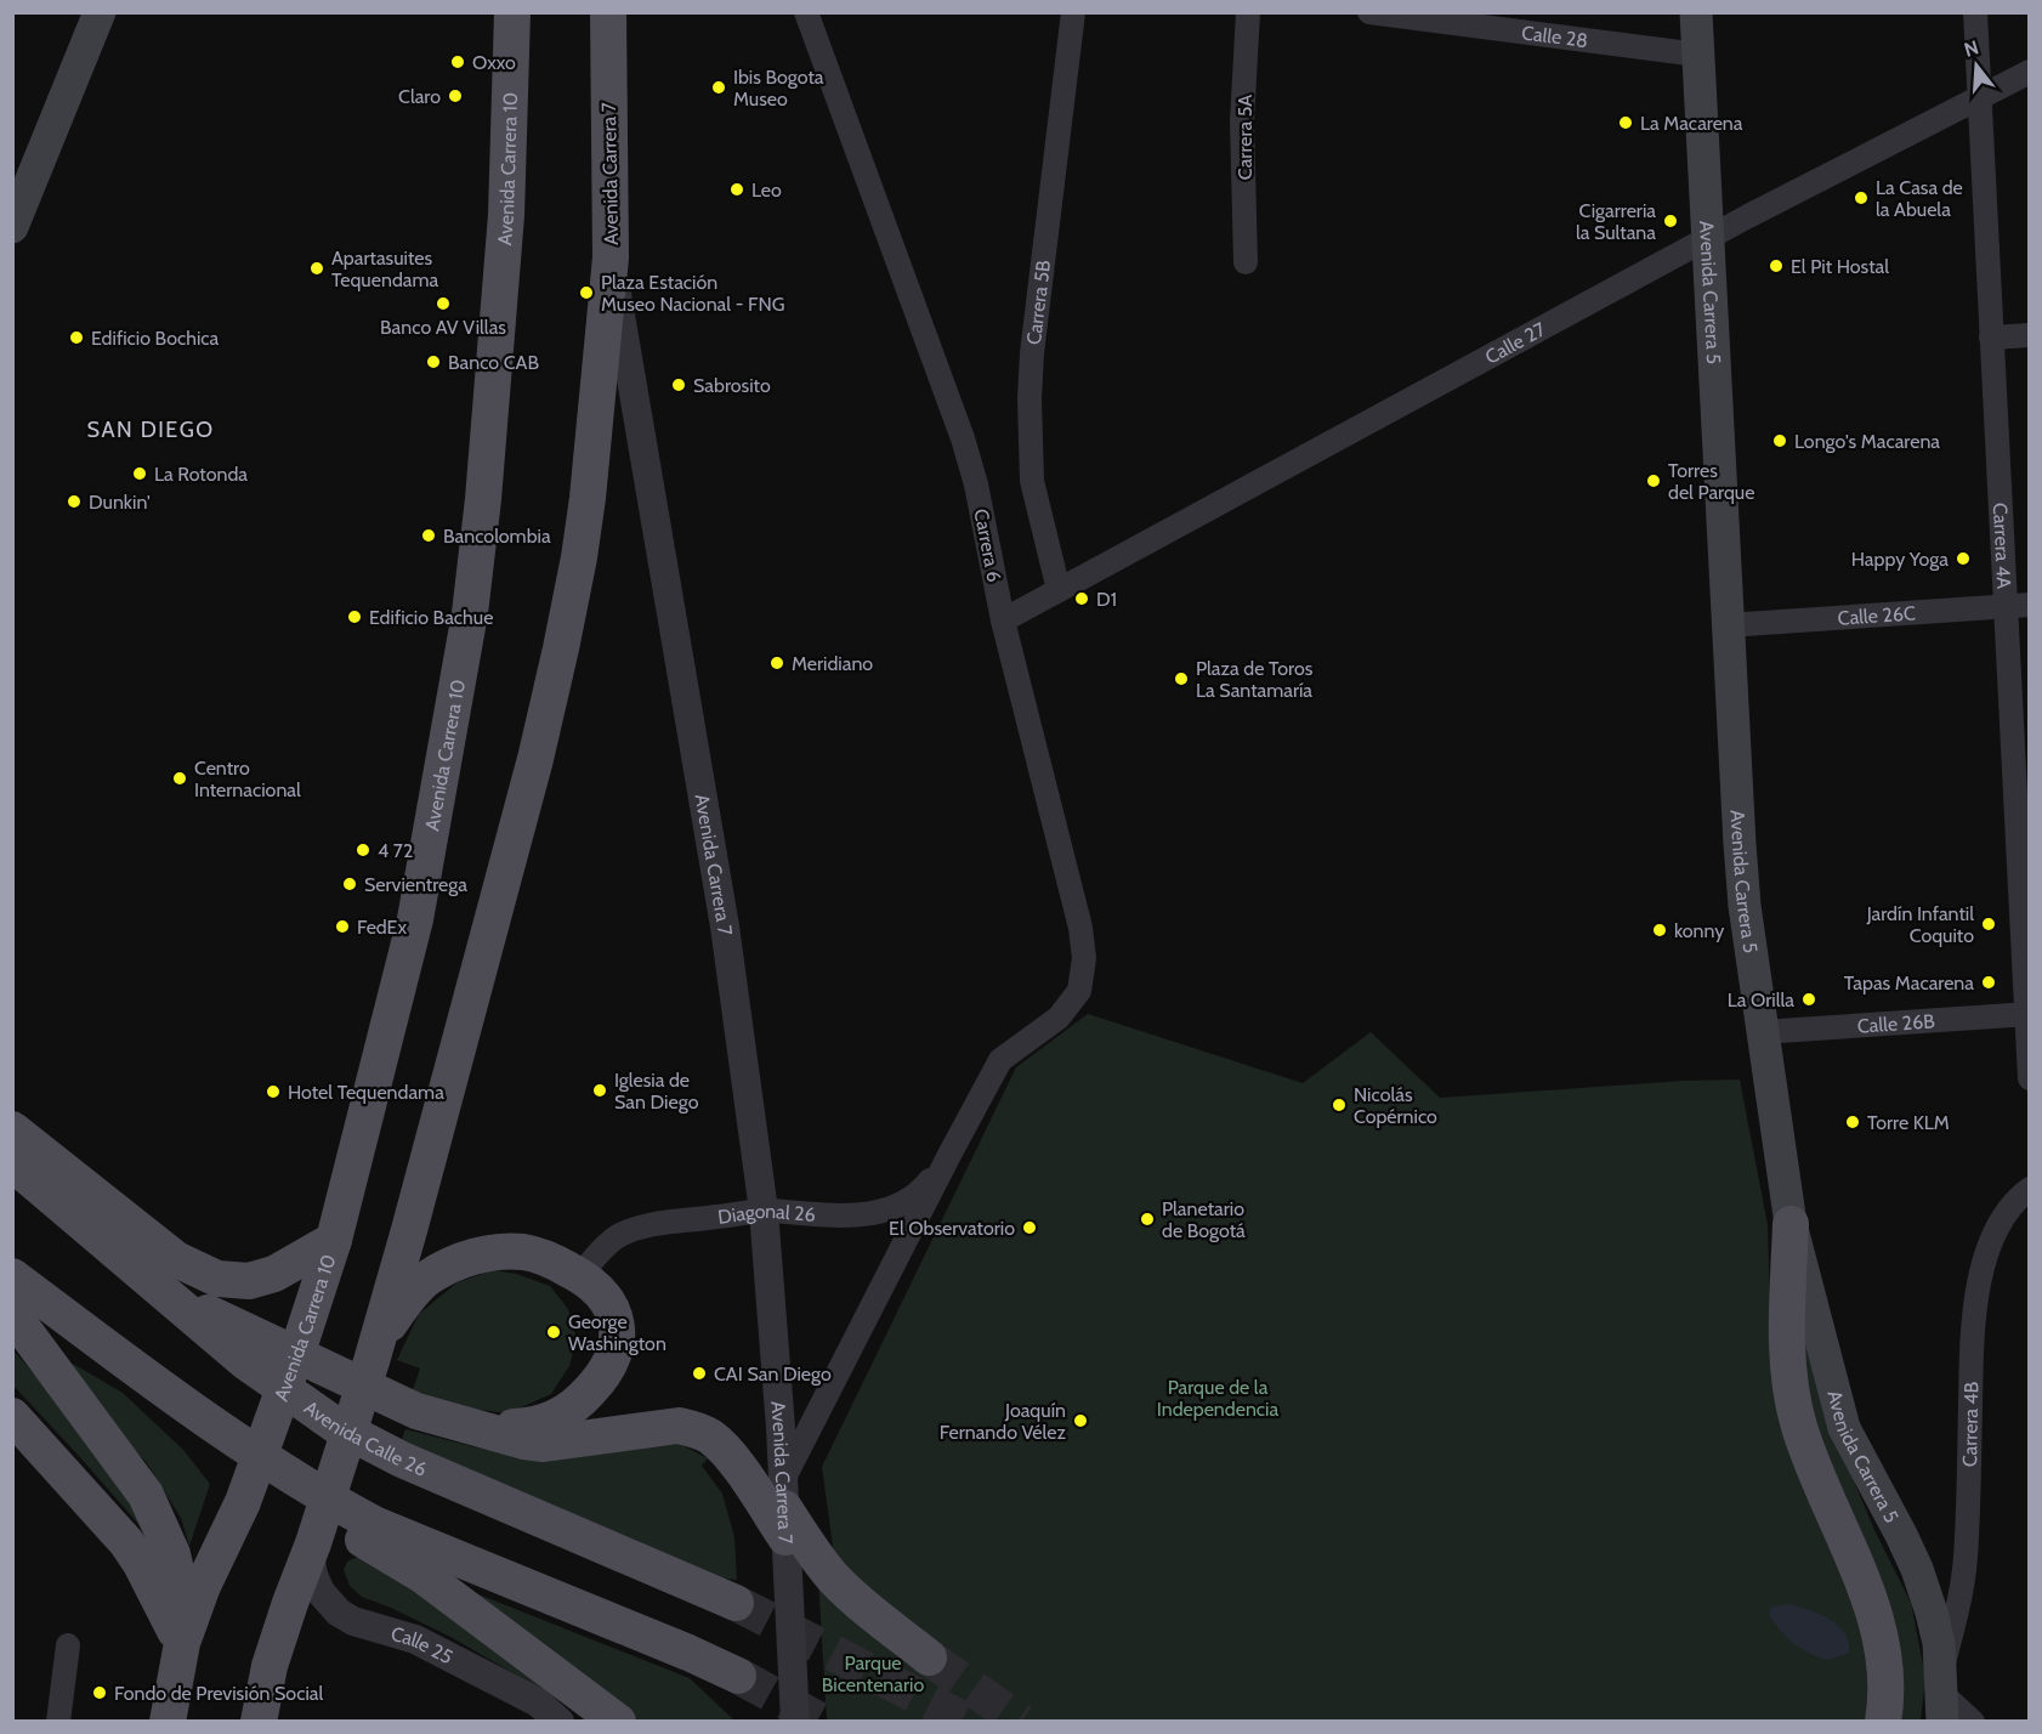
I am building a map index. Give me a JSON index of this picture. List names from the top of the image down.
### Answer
{
  "streets": {
    "main road": [
      "Avenida Carrera 10",
      "Avenida Carrera 7",
      "Avenida Carrera 5",
      "Avenida Calle 26"
    ],
    "street": [
      "Calle 28",
      "Carrera 5A",
      "Carrera 5B",
      "Calle 27",
      "Carrera 6",
      "Carrera 4A",
      "Calle 26C",
      "Calle 26B",
      "Diagonal 26",
      "Carrera 4B",
      "Calle 25"
    ]
  },
  "crossings": [
    ["Calle 28", "Avenida Carrera 5"],
    ["Avenida Carrera 7", "Diagonal 26"],
    ["Avenida Carrera 5", "Calle 27"],
    ["Avenida Carrera 5", "Calle 26C"],
    ["Avenida Carrera 5", "Calle 26B"],
    ["Avenida Carrera 5", "Carrera 4B"],
    ["Carrera 5B", "Calle 27"],
    ["Calle 27", "Carrera 6"],
    ["Calle 27", "Carrera 4A"],
    ["Carrera 6", "Diagonal 26"],
    ["Carrera 4A", "Calle 26C"],
    ["Carrera 4A", "Calle 26B"]
  ],
  "districts": ["SAN DIEGO"],
  "parks": ["Parque de la Independencia", "Parque Bicentenario"],
  "places": [
    "Oxxo",
    "Ibis Bogota Museo",
    "Claro",
    "La Macarena",
    "Leo",
    "La Casa de la Abuela",
    "Cigarreria la Sultana",
    "El Pit Hostal",
    "Apartasuites Tequendama",
    "Plaza Estación Museo Nacional - FNG",
    "Banco AV Villas",
    "Edificio Bochica",
    "Banco CAB",
    "Sabrosito",
    "Longo's Macarena",
    "La Rotonda",
    "Torres del Parque",
    "Dunkin'",
    "Bancolombia",
    "Happy Yoga",
    "D1",
    "Edificio Bachue",
    "Meridiano",
    "Plaza de Toros La Santamaría",
    "Centro Internacional",
    "4 72",
    "Servientrega",
    "Jardín Infantil Coquito",
    "FedEx",
    "konny",
    "Tapas Macarena",
    "La Orilla",
    "Iglesia de San Diego",
    "Hotel Tequendama",
    "Nicolás Copérnico",
    "Torre KLM",
    "Planetario de Bogotá",
    "El Observatorio",
    "George Washington",
    "CAI San Diego",
    "Joaquín Fernando Vélez",
    "Fondo de Previsión Social"
  ],
  "north": "top"
}
